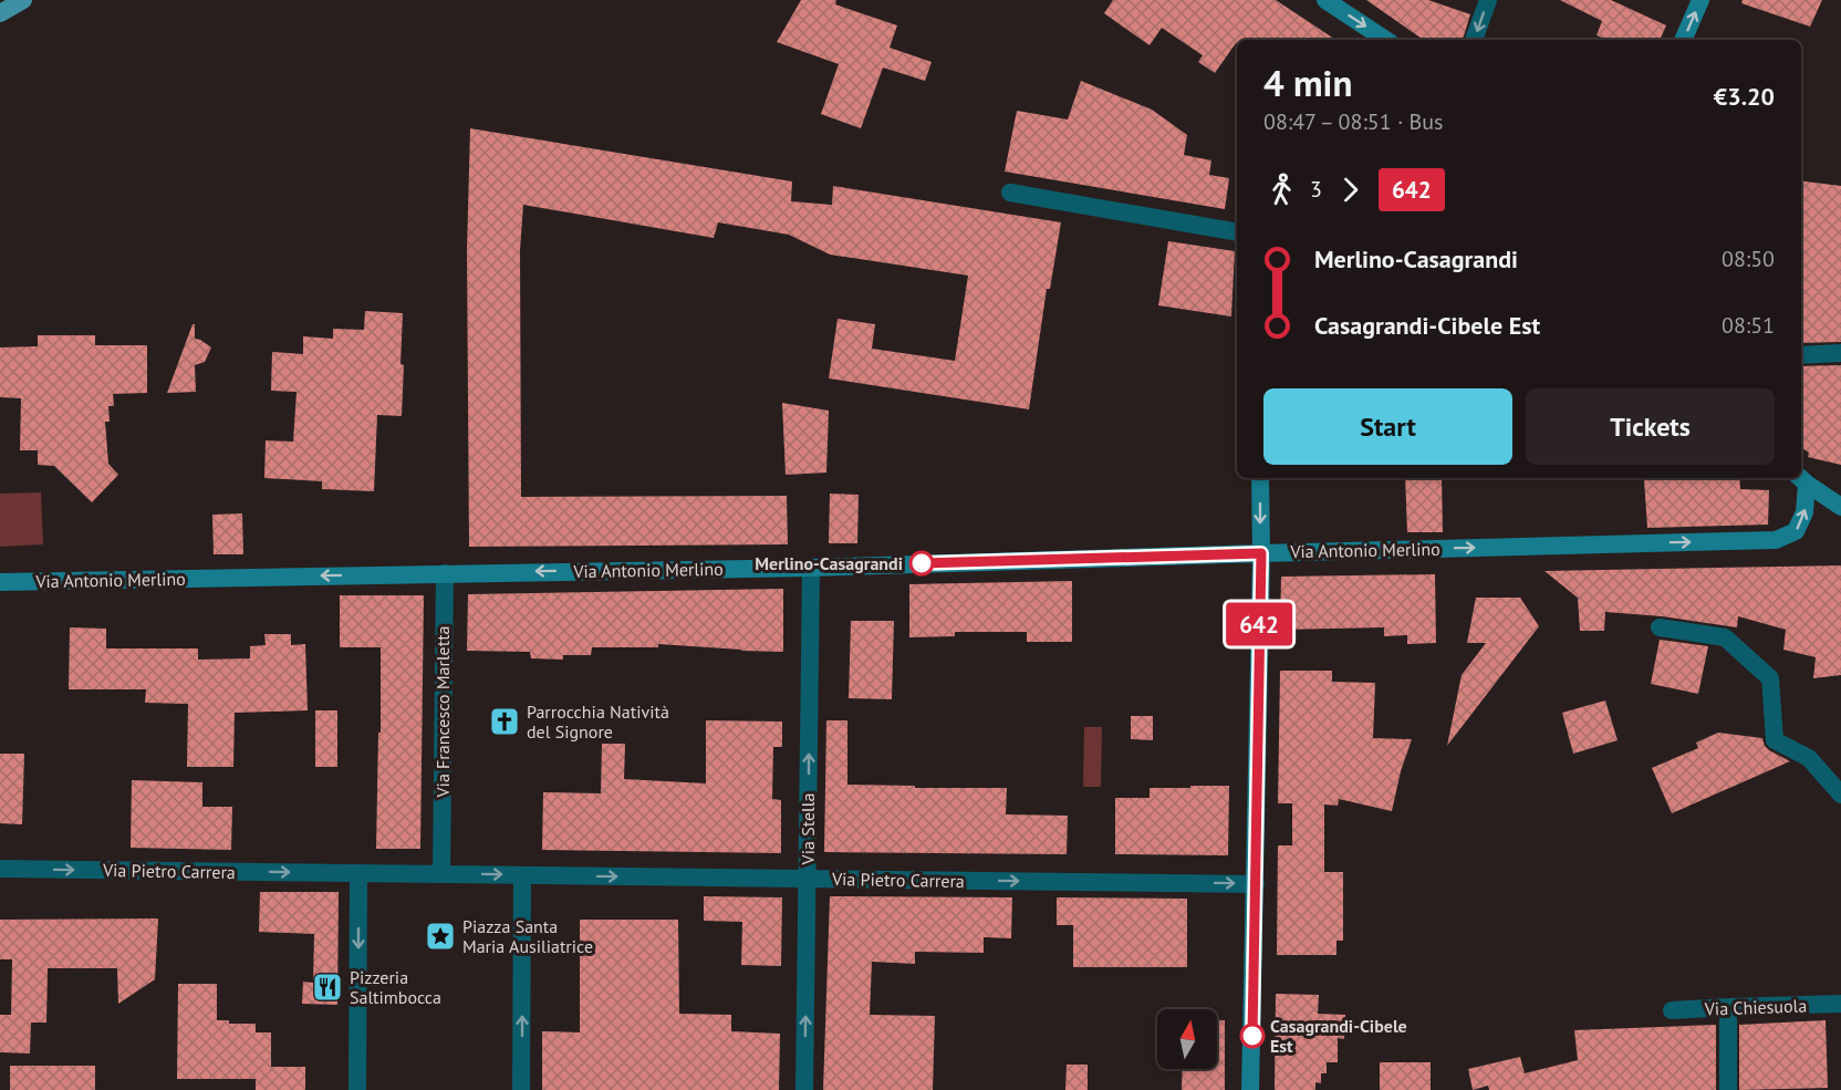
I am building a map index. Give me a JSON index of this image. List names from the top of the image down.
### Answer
{
  "streets": {
    "main road": ["Via Antonio Merlino"],
    "street": [
      "Via Francesco Marletta",
      "Via Stella",
      "Via Pietro Carrera",
      "Via Chiesuola"
    ]
  },
  "crossings": [
    ["Via Antonio Merlino", "Via Francesco Marletta"],
    ["Via Antonio Merlino", "Via Stella"],
    ["Via Francesco Marletta", "Via Pietro Carrera"],
    ["Via Stella", "Via Pietro Carrera"]
  ],
  "one_way": ["Via Stella", "Via Pietro Carrera"],
  "places": {
    "other": ["Merlino-Casagrandi", "Casagrandi-Cibele Est"],
    "church": ["Parrocchia Natività del Signore"],
    "place": ["Piazza Santa Maria Ausiliatrice"],
    "restaurant": ["Pizzeria Saltimbocca"]
  },
  "lines": ["bus line 642"],
  "north": "top",
  "page": {
    "on_map": "642",
    "heading": ["4 min", "08:47 – 08:51 · Bus", "€3.20"],
    "legs": ["3", "642"],
    "list": [
      {
        "name": "Merlino-Casagrandi",
        "value": "08:50"
      },
      {
        "name": "Casagrandi-Cibele Est",
        "value": "08:51"
      }
    ],
    "buttons": ["Start", "Tickets"]
  }
}
